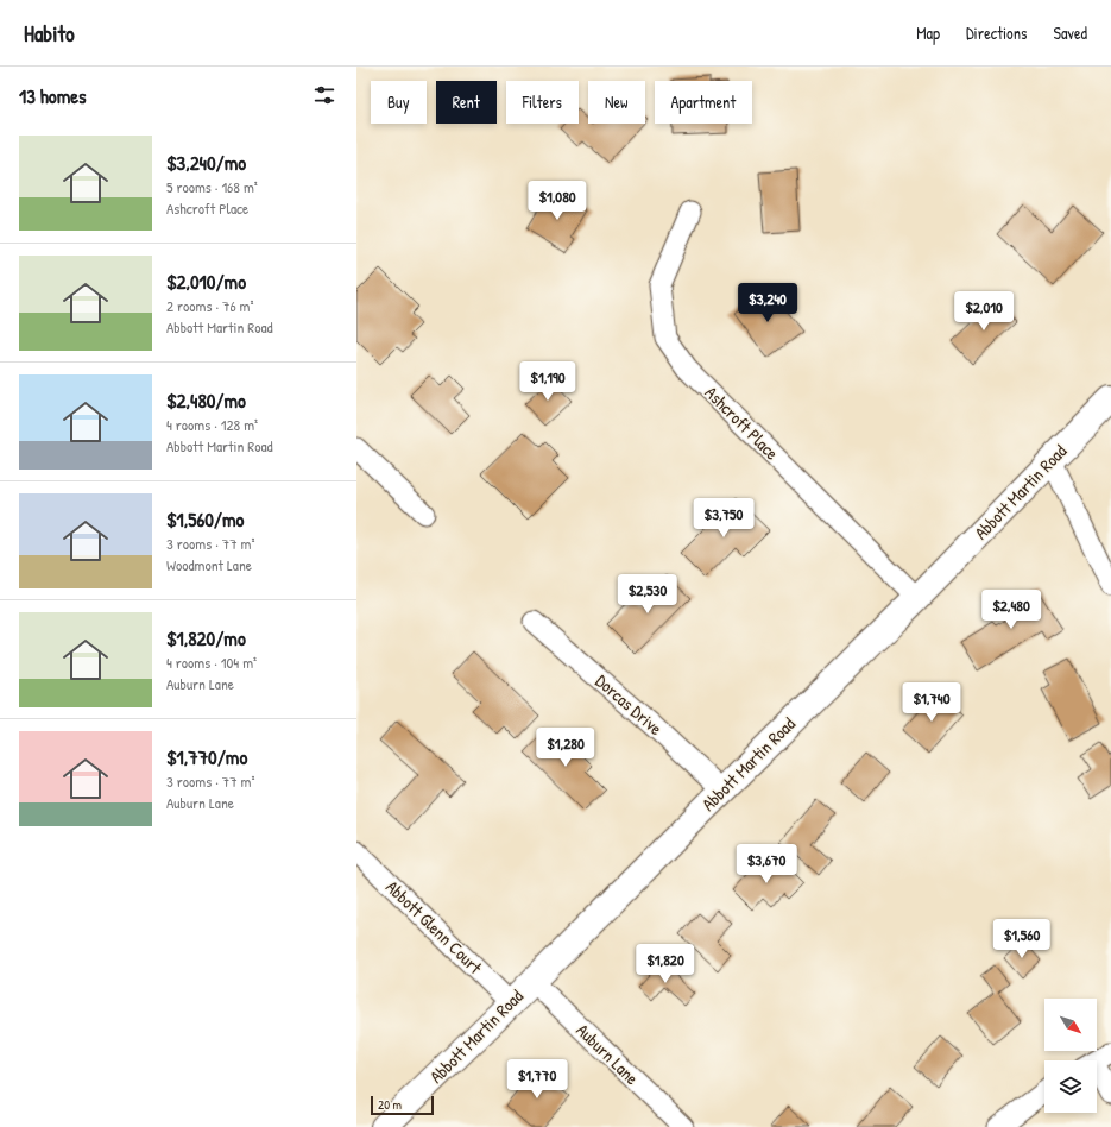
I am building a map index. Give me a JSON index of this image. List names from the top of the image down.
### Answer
{
  "streets": {
    "main road": ["Abbott Martin Road"],
    "street": [
      "Ashcroft Place",
      "Dorcas Drive",
      "Abbott Glenn Court",
      "Auburn Lane"
    ]
  },
  "crossings": [
    ["Ashcroft Place", "Abbott Martin Road"],
    ["Abbott Martin Road", "Dorcas Drive"],
    ["Abbott Martin Road", "Abbott Glenn Court"],
    ["Abbott Martin Road", "Auburn Lane"]
  ],
  "scale_bar": "20 m",
  "north": "bottom right",
  "page": {
    "header": "Habito",
    "nav": ["Map", "Directions", "Saved"],
    "heading": "13 homes",
    "chip": [
      "Buy",
      "Rent",
      "Filters",
      "New",
      "Apartment"
    ],
    "list": [
      {
        "name": "$3,240/mo",
        "note": "5 rooms · 168 m² · Ashcroft Place"
      },
      {
        "name": "$2,010/mo",
        "note": "2 rooms · 76 m² · Abbott Martin Road"
      },
      {
        "name": "$2,480/mo",
        "note": "4 rooms · 128 m² · Abbott Martin Road"
      },
      {
        "name": "$1,560/mo",
        "note": "3 rooms · 77 m² · Woodmont Lane"
      },
      {
        "name": "$1,820/mo",
        "note": "4 rooms · 104 m² · Auburn Lane"
      },
      {
        "name": "$1,770/mo",
        "note": "3 rooms · 77 m² · Auburn Lane"
      }
    ],
    "price": [
      "$1,080",
      "$3,240",
      "$2,010",
      "$1,190",
      "$3,750",
      "$2,530",
      "$2,480",
      "$1,740",
      "$1,280",
      "$3,670",
      "$1,560",
      "$1,820",
      "$1,770"
    ],
    "scale": "20 m"
  }
}
